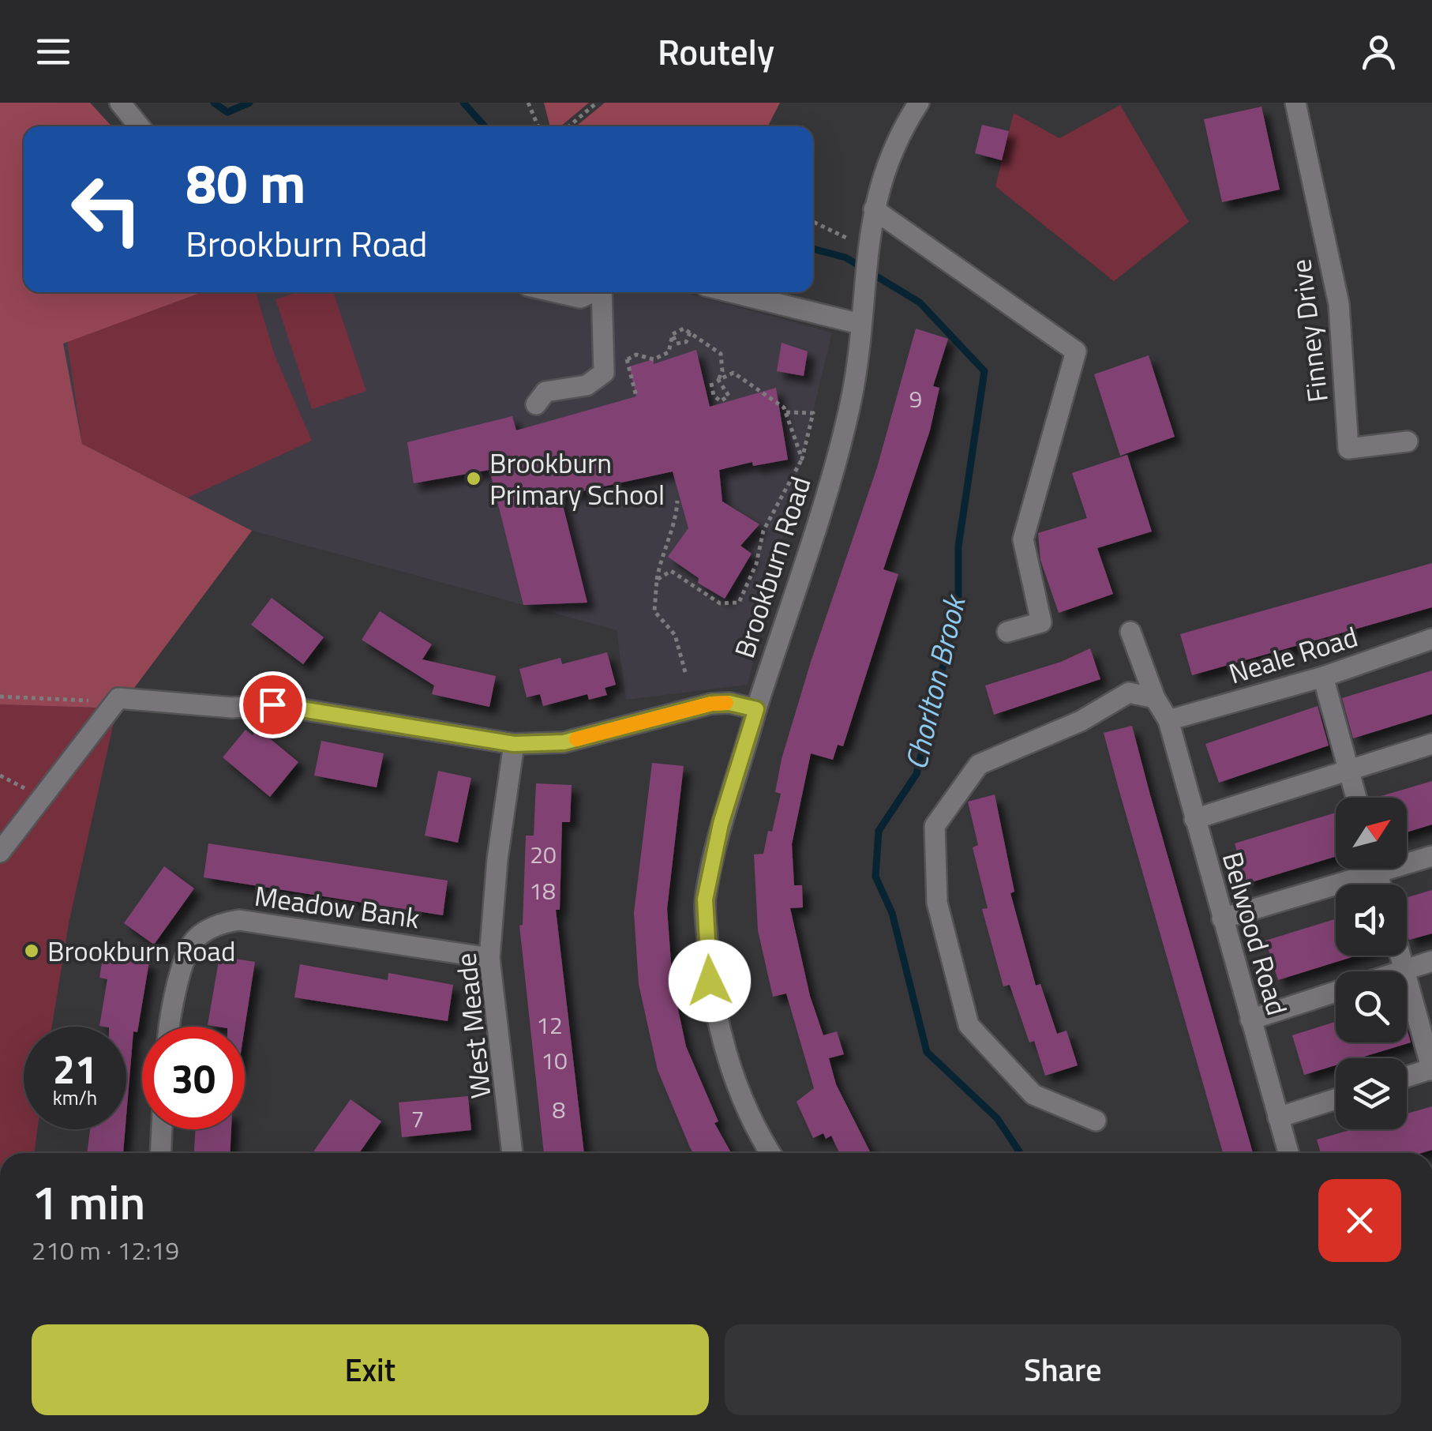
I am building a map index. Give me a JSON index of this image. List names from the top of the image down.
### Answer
{
  "streets": {
    "street": [
      "Finney Drive",
      "Brookburn Road",
      "Neale Road",
      "Meadow Bank",
      "Belwood Road",
      "West Meade"
    ]
  },
  "crossings": [
    ["Neale Road", "Belwood Road"],
    ["Meadow Bank", "West Meade"]
  ],
  "water": ["Chorlton Brook"],
  "places": ["Brookburn Primary School", "Brookburn Road"],
  "house_numbers": [
    "9",
    "20",
    "18",
    "12",
    "10",
    "8",
    "7"
  ],
  "north": "top right",
  "page": {
    "header": "Routely",
    "turn": ["80 m", "Brookburn Road"],
    "speed": "21 km/h",
    "limit": "30",
    "heading": ["1 min", "210 m · 12:19"],
    "buttons": ["Exit", "Share"]
  }
}
